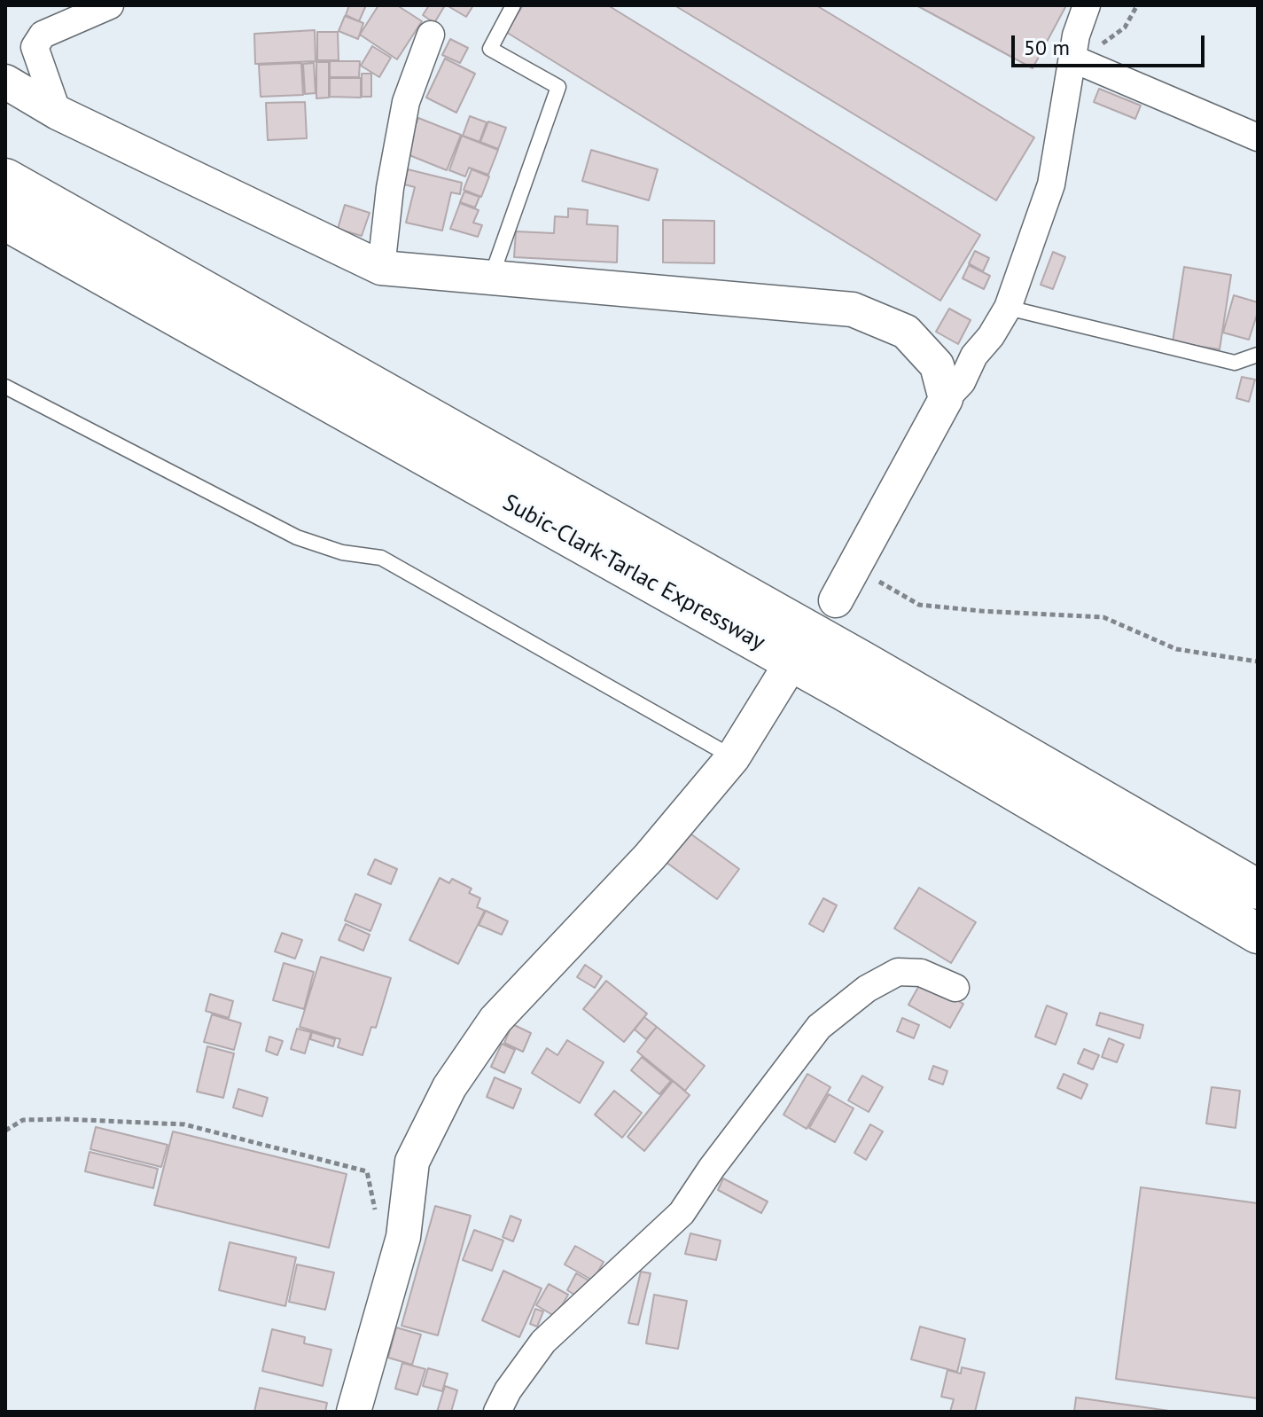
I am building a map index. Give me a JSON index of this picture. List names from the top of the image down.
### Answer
{
  "streets": {
    "highway": ["Subic-Clark-Tarlac Expressway"]
  },
  "scale_bar": "50 m"
}
